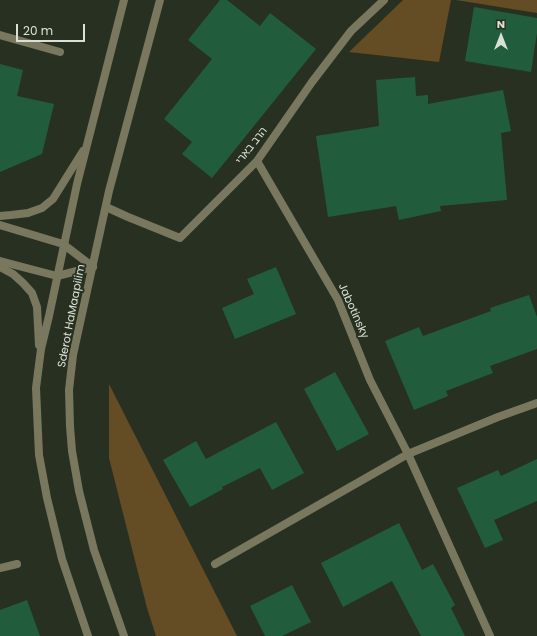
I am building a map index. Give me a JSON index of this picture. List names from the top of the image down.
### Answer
{
  "streets": {
    "street": ["הרב בארי", "Jabotinsky", "Sderot HaMaapilim"]
  },
  "crossings": [
    ["הרב בארי", "Jabotinsky"],
    ["הרב בארי", "Sderot HaMaapilim"]
  ],
  "scale_bar": "20 m",
  "north": "top"
}
